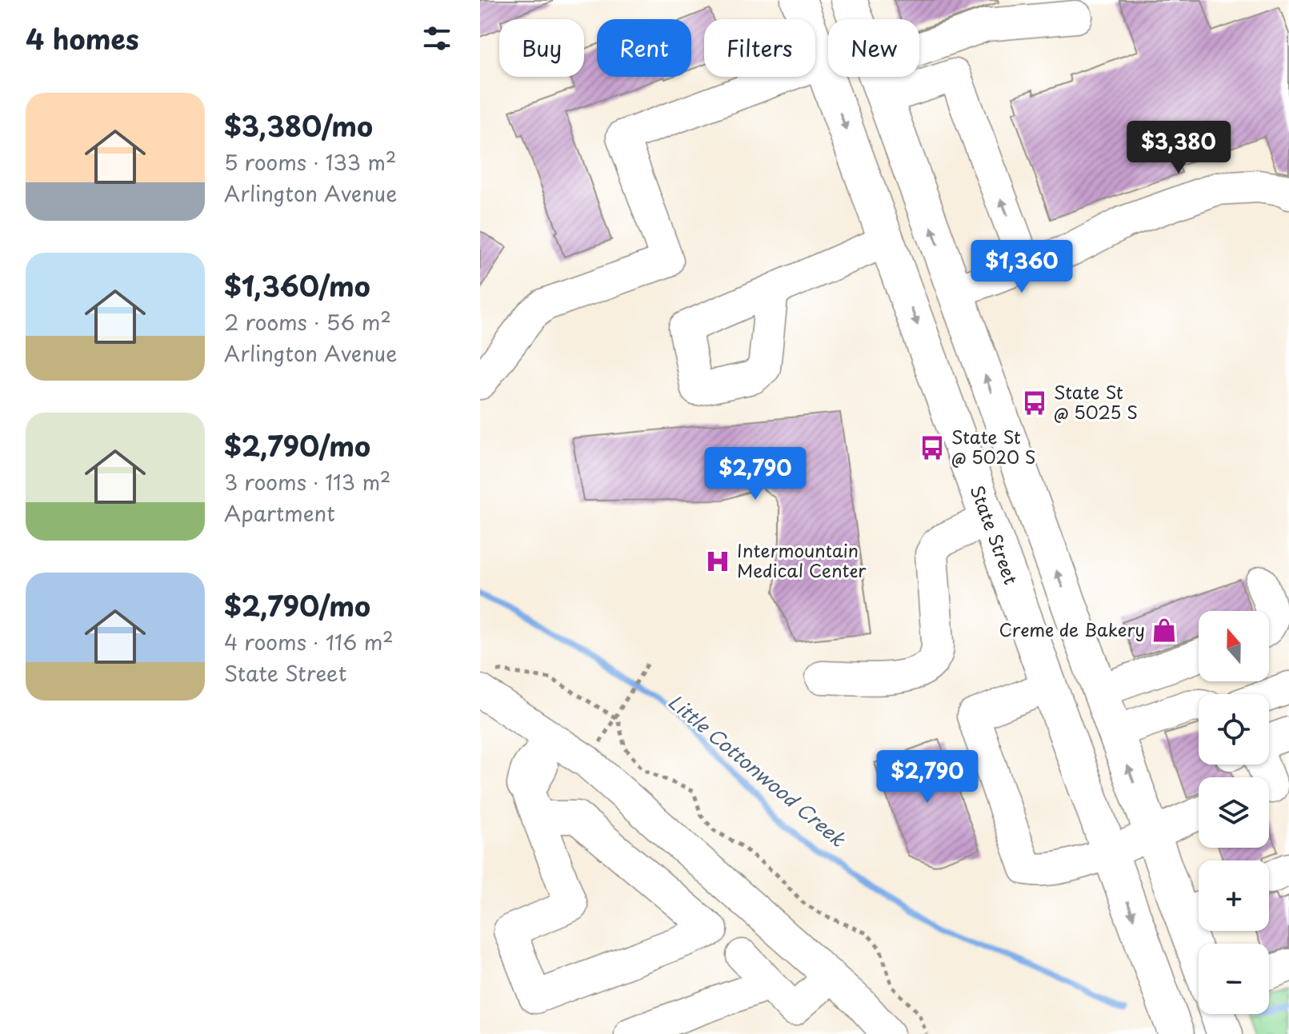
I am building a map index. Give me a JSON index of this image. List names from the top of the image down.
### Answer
{
  "streets": {
    "main road": ["State Street"]
  },
  "water": ["Little Cottonwood Creek"],
  "places": {
    "bus stop": ["State St @ 5025 S", "State St @ 5020 S"],
    "hospital": ["Intermountain Medical Center"],
    "shop": ["Creme de Bakery"]
  },
  "north": "top",
  "page": {
    "heading": "4 homes",
    "chip": [
      "Buy",
      "Rent",
      "Filters",
      "New"
    ],
    "list": [
      {
        "name": "$3,380/mo",
        "note": "5 rooms · 133 m² · Arlington Avenue"
      },
      {
        "name": "$1,360/mo",
        "note": "2 rooms · 56 m² · Arlington Avenue"
      },
      {
        "name": "$2,790/mo",
        "note": "3 rooms · 113 m² · Apartment"
      },
      {
        "name": "$2,790/mo",
        "note": "4 rooms · 116 m² · State Street"
      }
    ],
    "price": [
      "$3,380",
      "$1,360",
      "$2,790",
      "$2,790"
    ],
    "map_buttons": ["+", "−"]
  }
}
